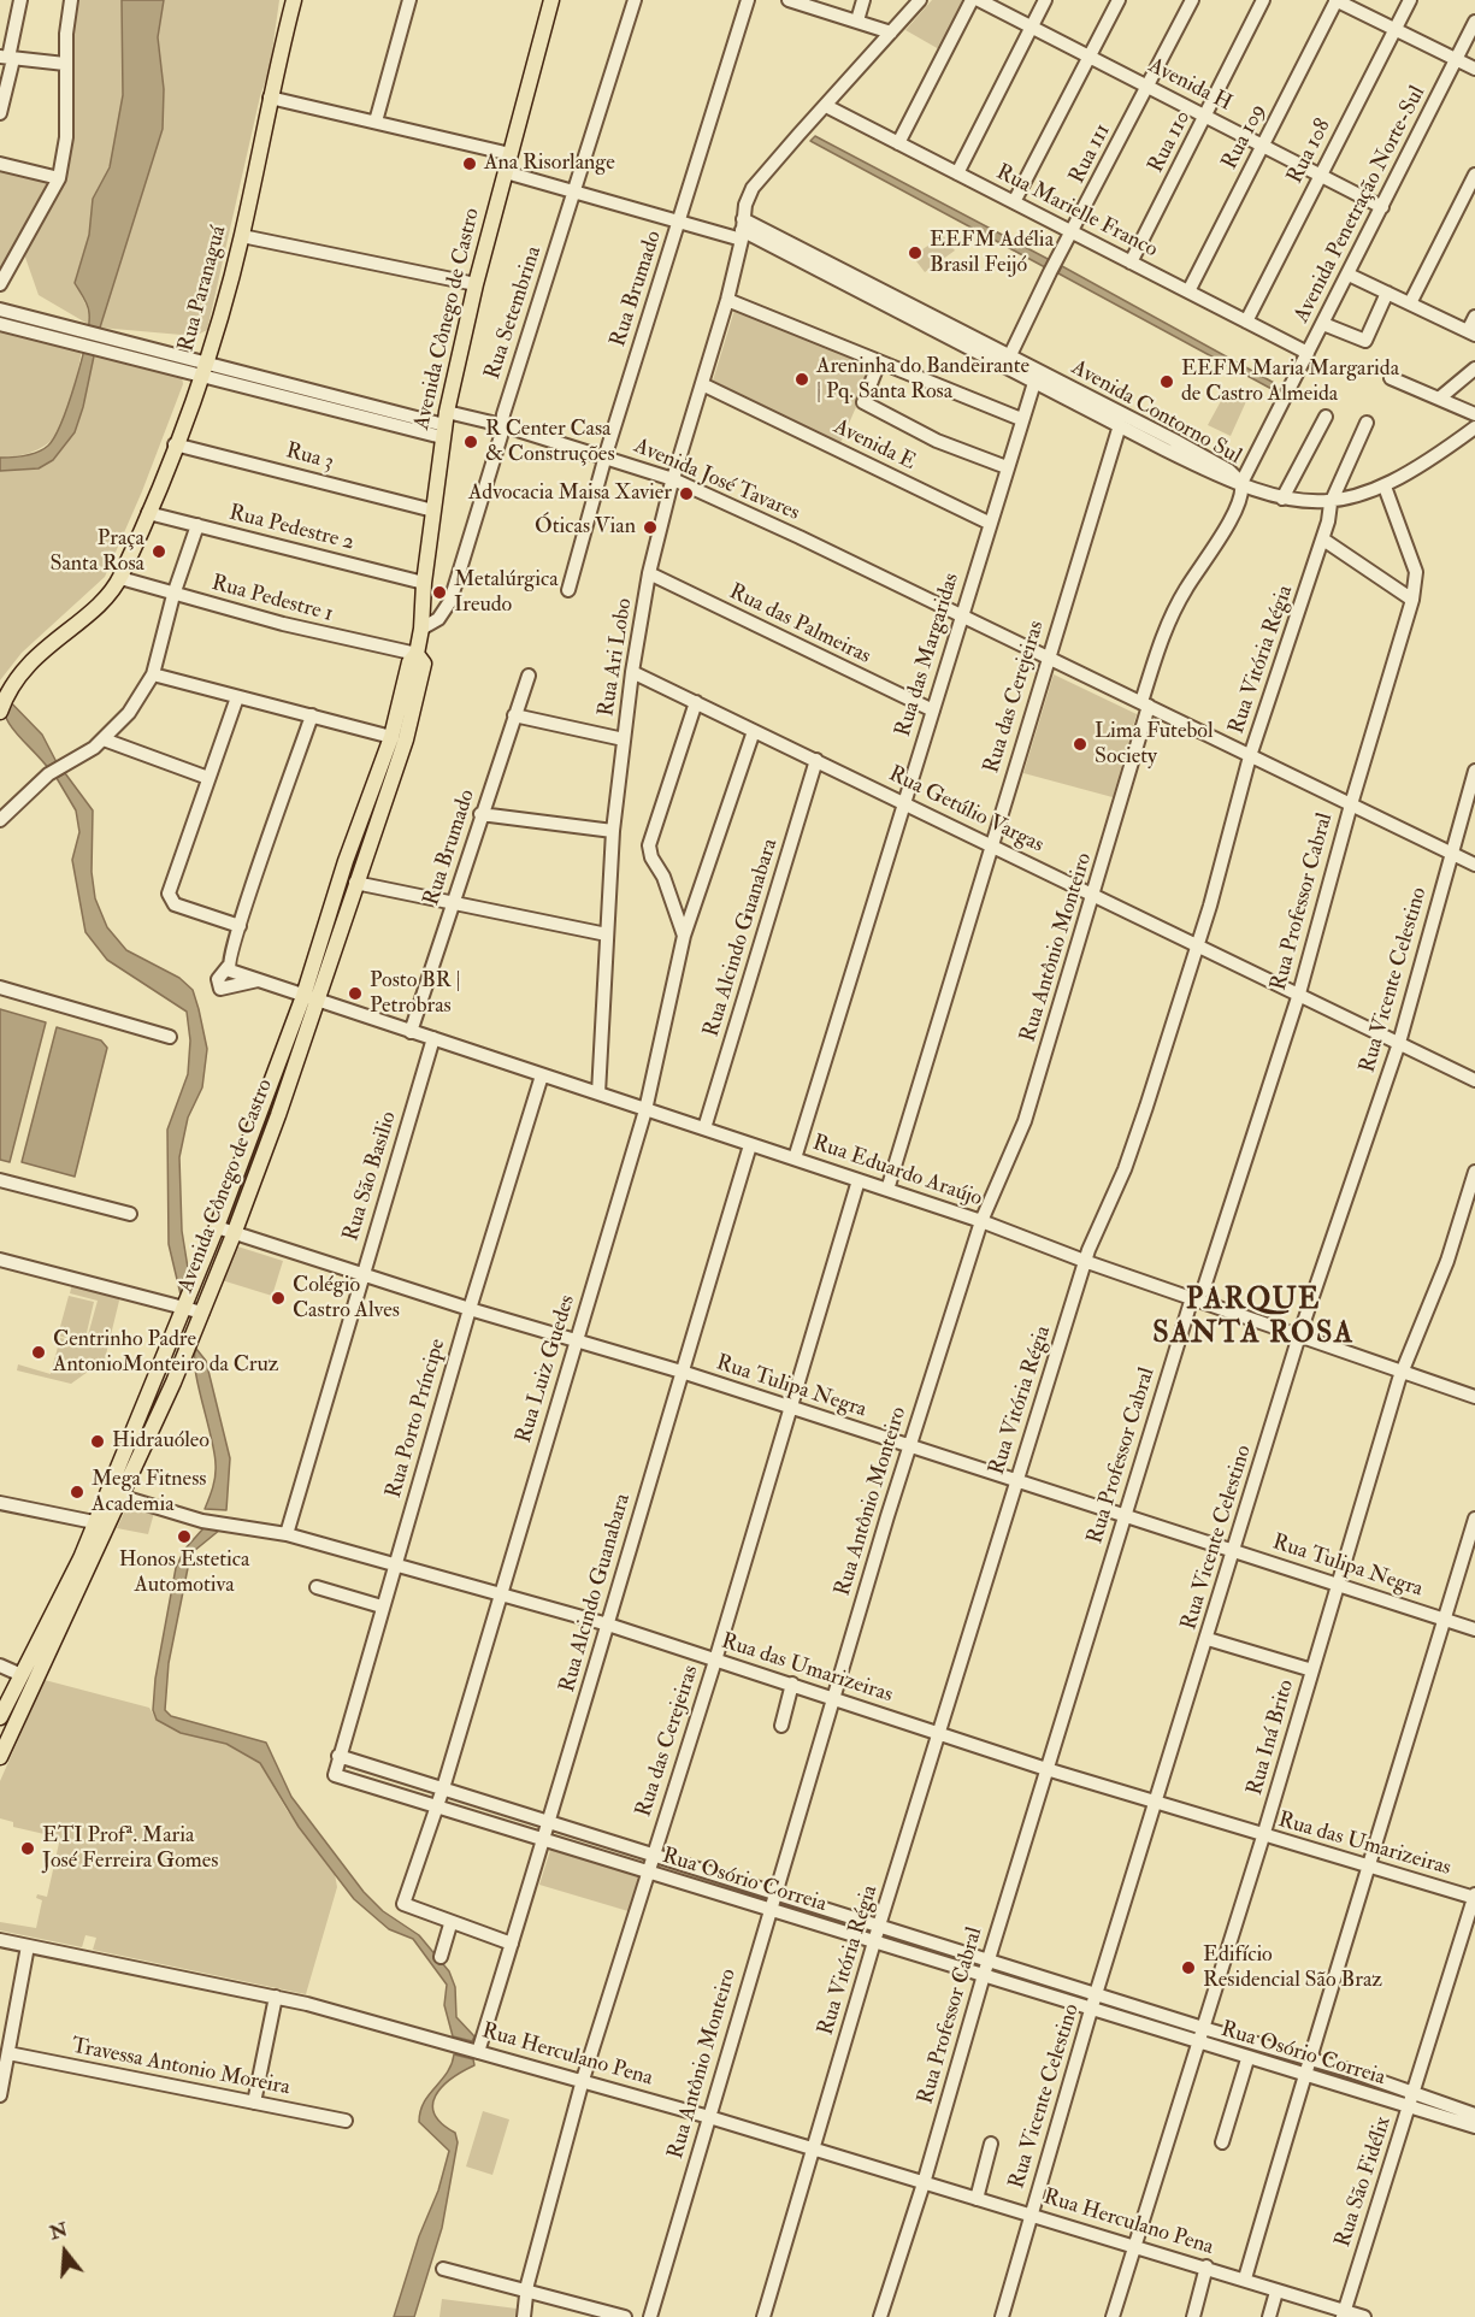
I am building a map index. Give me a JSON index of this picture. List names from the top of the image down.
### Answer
{
  "streets": {
    "main road": ["Rua Paranaguá", "Avenida Cônego de Castro"],
    "street": [
      "Avenida H",
      "Rua 109",
      "Rua 110",
      "Rua 108",
      "Rua 111",
      "Avenida Penetração Norte-Sul",
      "Rua Marielle Franco",
      "Rua Brumado",
      "Rua Setembrina",
      "Avenida Contorno Sul",
      "Avenida E",
      "Rua 3",
      "Avenida José Tavares",
      "Rua Pedestre 2",
      "Rua Pedestre 1",
      "Rua das Palmeiras",
      "Rua das Margaridas",
      "Rua Ari Lobo",
      "Rua Vitória Régia",
      "Rua das Cerejeiras",
      "Rua Getúlio Vargas",
      "Rua Professor Cabral",
      "Rua Alcindo Guanabara",
      "Rua Antônio Monteiro",
      "Rua Vicente Celestino",
      "Rua Eduardo Araújo",
      "Rua São Basilio",
      "Rua Luiz Guedes",
      "Rua Tulipa Negra",
      "Rua Porto Príncipe",
      "Rua das Umarizeiras",
      "Rua Iná Brito",
      "Rua Osório Correia",
      "Rua Herculano Pena",
      "Travessa Antonio Moreira",
      "Rua São Fidélix"
    ]
  },
  "crossings": [
    ["Avenida H", "Rua 109"],
    ["Avenida H", "Rua 110"],
    ["Avenida H", "Rua 108"],
    ["Avenida H", "Rua 111"],
    ["Avenida H", "Avenida Penetração Norte-Sul"],
    ["Rua 109", "Rua Marielle Franco"],
    ["Rua 110", "Rua Marielle Franco"],
    ["Rua 108", "Rua Marielle Franco"],
    ["Rua 111", "Rua Marielle Franco"],
    ["Rua 111", "Avenida Contorno Sul"],
    ["Avenida Penetração Norte-Sul", "Rua Marielle Franco"],
    ["Avenida Penetração Norte-Sul", "Avenida Contorno Sul"],
    ["Avenida Penetração Norte-Sul", "Rua Antônio Monteiro"],
    ["Rua Marielle Franco", "Rua Ari Lobo"],
    ["Rua Paranaguá", "Rua 3"],
    ["Rua Paranaguá", "Avenida José Tavares"],
    ["Rua Paranaguá", "Rua Pedestre 2"],
    ["Rua Paranaguá", "Rua Pedestre 1"],
    ["Rua Brumado", "Avenida Contorno Sul"],
    ["Rua Brumado", "Avenida José Tavares"],
    ["Rua Brumado", "Rua Eduardo Araújo"],
    ["Rua Setembrina", "Avenida Cônego de Castro"],
    ["Rua Setembrina", "Avenida Contorno Sul"],
    ["Rua Setembrina", "Avenida José Tavares"],
    ["Avenida Cônego de Castro", "Avenida Contorno Sul"],
    ["Avenida Cônego de Castro", "Rua 3"],
    ["Avenida Cônego de Castro", "Avenida José Tavares"],
    ["Avenida Cônego de Castro", "Rua Pedestre 2"],
    ["Avenida Cônego de Castro", "Rua Pedestre 1"],
    ["Avenida Cônego de Castro", "Rua Eduardo Araújo"],
    ["Avenida Cônego de Castro", "Rua Tulipa Negra"],
    ["Avenida Cônego de Castro", "Rua das Umarizeiras"],
    ["Avenida Contorno Sul", "Rua das Margaridas"],
    ["Avenida Contorno Sul", "Rua Ari Lobo"],
    ["Avenida Contorno Sul", "Rua Vitória Régia"],
    ["Avenida Contorno Sul", "Rua das Cerejeiras"],
    ["Avenida Contorno Sul", "Rua Professor Cabral"],
    ["Avenida Contorno Sul", "Rua Antônio Monteiro"],
    ["Avenida E", "Rua das Margaridas"],
    ["Avenida E", "Rua Ari Lobo"],
    ["Avenida José Tavares", "Rua das Margaridas"],
    ["Avenida José Tavares", "Rua Ari Lobo"],
    ["Avenida José Tavares", "Rua Vitória Régia"],
    ["Avenida José Tavares", "Rua das Cerejeiras"],
    ["Avenida José Tavares", "Rua Professor Cabral"],
    ["Avenida José Tavares", "Rua Antônio Monteiro"],
    ["Avenida José Tavares", "Rua Vicente Celestino"],
    ["Rua das Palmeiras", "Rua das Margaridas"],
    ["Rua das Palmeiras", "Rua Ari Lobo"],
    ["Rua das Margaridas", "Rua Getúlio Vargas"],
    ["Rua das Margaridas", "Rua Eduardo Araújo"],
    ["Rua Ari Lobo", "Rua Getúlio Vargas"],
    ["Rua Ari Lobo", "Rua Eduardo Araújo"],
    ["Rua Vitória Régia", "Rua Getúlio Vargas"],
    ["Rua Vitória Régia", "Rua Eduardo Araújo"],
    ["Rua Vitória Régia", "Rua Tulipa Negra"],
    ["Rua Vitória Régia", "Rua das Umarizeiras"],
    ["Rua Vitória Régia", "Rua Osório Correia"],
    ["Rua Vitória Régia", "Rua Herculano Pena"],
    ["Rua das Cerejeiras", "Rua Getúlio Vargas"],
    ["Rua das Cerejeiras", "Rua Eduardo Araújo"],
    ["Rua das Cerejeiras", "Rua Tulipa Negra"],
    ["Rua das Cerejeiras", "Rua das Umarizeiras"],
    ["Rua das Cerejeiras", "Rua Osório Correia"],
    ["Rua das Cerejeiras", "Rua Herculano Pena"],
    ["Rua Getúlio Vargas", "Rua Professor Cabral"],
    ["Rua Getúlio Vargas", "Rua Alcindo Guanabara"],
    ["Rua Getúlio Vargas", "Rua Antônio Monteiro"],
    ["Rua Getúlio Vargas", "Rua Vicente Celestino"],
    ["Rua Getúlio Vargas", "Rua Luiz Guedes"],
    ["Rua Professor Cabral", "Rua Eduardo Araújo"],
    ["Rua Professor Cabral", "Rua Tulipa Negra"],
    ["Rua Professor Cabral", "Rua das Umarizeiras"],
    ["Rua Professor Cabral", "Rua Osório Correia"],
    ["Rua Professor Cabral", "Rua Herculano Pena"],
    ["Rua Alcindo Guanabara", "Rua Eduardo Araújo"],
    ["Rua Alcindo Guanabara", "Rua Luiz Guedes"],
    ["Rua Alcindo Guanabara", "Rua Tulipa Negra"],
    ["Rua Alcindo Guanabara", "Rua das Umarizeiras"],
    ["Rua Alcindo Guanabara", "Rua Osório Correia"],
    ["Rua Alcindo Guanabara", "Rua Herculano Pena"],
    ["Rua Antônio Monteiro", "Rua Eduardo Araújo"],
    ["Rua Antônio Monteiro", "Rua Tulipa Negra"],
    ["Rua Antônio Monteiro", "Rua das Umarizeiras"],
    ["Rua Antônio Monteiro", "Rua Osório Correia"],
    ["Rua Antônio Monteiro", "Rua Herculano Pena"],
    ["Rua Vicente Celestino", "Rua Eduardo Araújo"],
    ["Rua Vicente Celestino", "Rua Tulipa Negra"],
    ["Rua Vicente Celestino", "Rua das Umarizeiras"],
    ["Rua Vicente Celestino", "Rua Osório Correia"],
    ["Rua Vicente Celestino", "Rua Herculano Pena"],
    ["Rua Eduardo Araújo", "Rua São Basilio"],
    ["Rua Eduardo Araújo", "Rua Luiz Guedes"],
    ["Rua Eduardo Araújo", "Rua Porto Príncipe"],
    ["Rua Eduardo Araújo", "Rua Iná Brito"],
    ["Rua São Basilio", "Rua Tulipa Negra"],
    ["Rua São Basilio", "Rua das Umarizeiras"],
    ["Rua Luiz Guedes", "Rua Tulipa Negra"],
    ["Rua Luiz Guedes", "Rua das Umarizeiras"],
    ["Rua Luiz Guedes", "Rua Osório Correia"],
    ["Rua Tulipa Negra", "Rua Porto Príncipe"],
    ["Rua Tulipa Negra", "Rua Iná Brito"],
    ["Rua Porto Príncipe", "Rua das Umarizeiras"],
    ["Rua Porto Príncipe", "Rua Osório Correia"],
    ["Rua das Umarizeiras", "Rua Iná Brito"],
    ["Rua das Umarizeiras", "Rua São Fidélix"],
    ["Rua Iná Brito", "Rua Osório Correia"],
    ["Rua Iná Brito", "Rua Herculano Pena"],
    ["Rua Osório Correia", "Rua São Fidélix"],
    ["Rua Herculano Pena", "Rua São Fidélix"]
  ],
  "districts": ["PARQUE SANTA ROSA"],
  "places": [
    "Ana Risorlange",
    "EEFM Adélia Brasil Feijó",
    "Areninha do Bandeirante | Pq. Santa Rosa",
    "EEFM Maria Margarida de Castro Almeida",
    "R Center Casa & Construções",
    "Advocacia Maisa Xavier",
    "Óticas Vian",
    "Praça Santa Rosa",
    "Metalúrgica Ireudo",
    "Lima Futebol Society",
    "Posto BR | Petrobras",
    "Colégio Castro Alves",
    "Centrinho Padre AntonioMonteiro da Cruz",
    "Hidrauóleo",
    "Mega Fitness Academia",
    "Honos Estetica Automotiva",
    "ETI Profª. Maria José Ferreira Gomes",
    "Edifício Residencial São Braz"
  ],
  "north": "top"
}
